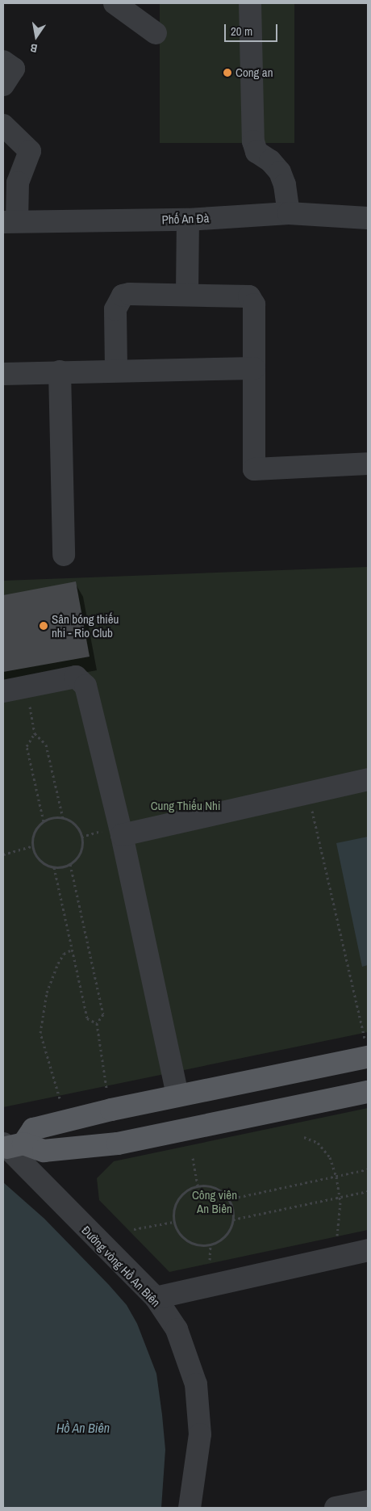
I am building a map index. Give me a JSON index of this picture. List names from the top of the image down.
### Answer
{
  "streets": {
    "street": ["Phố An Đà", "Đường vòng Hồ An Biên"]
  },
  "water": ["Hồ An Biên"],
  "parks": ["Cung Thiếu Nhi", "Công viên An Biên"],
  "places": ["Cong an", "Sân bóng thiếu nhi - Rio Club"],
  "scale_bar": "20 m",
  "north": "bottom"
}
